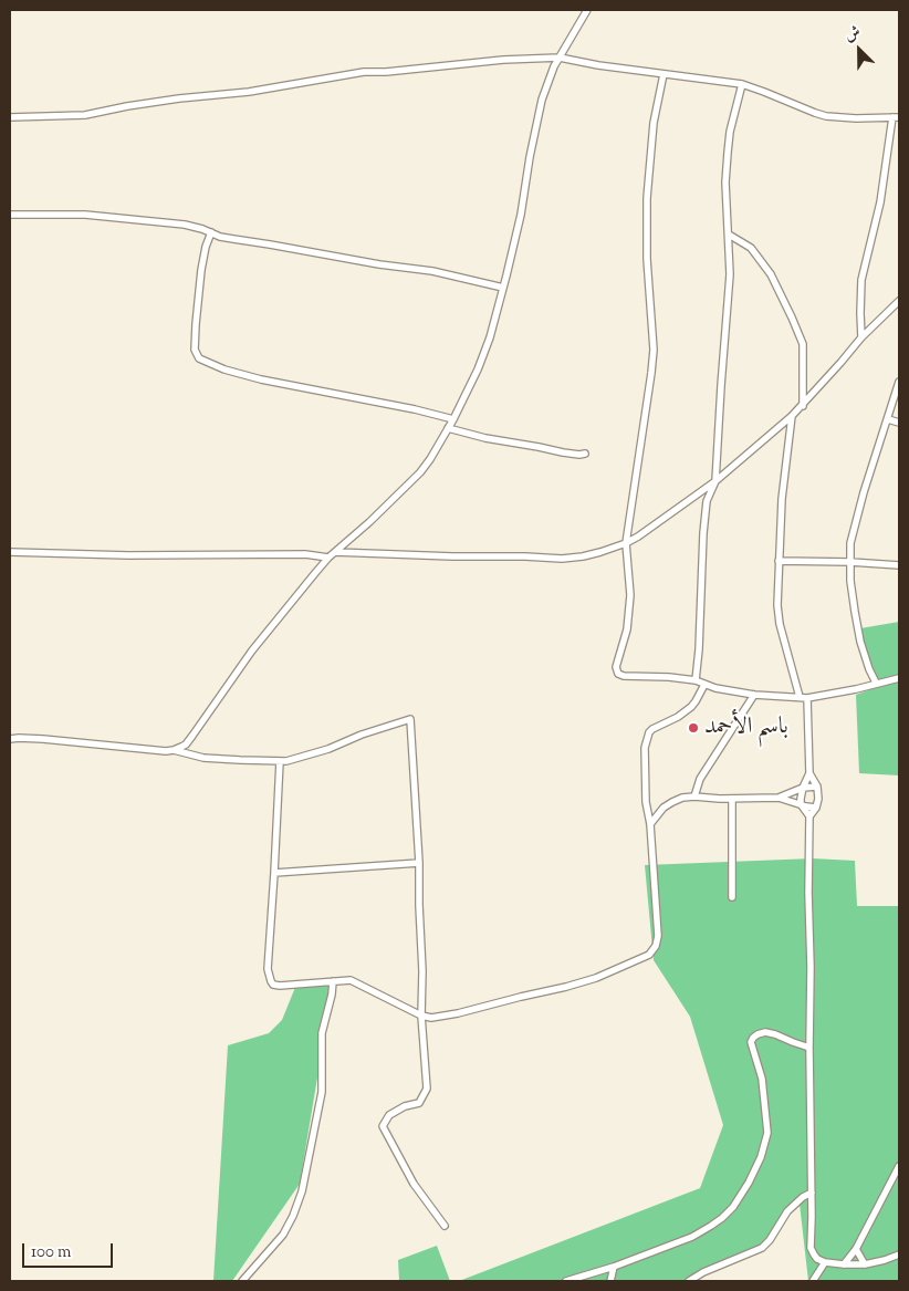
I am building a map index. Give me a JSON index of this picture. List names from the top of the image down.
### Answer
{
  "places": ["باسم الأحمد"],
  "scale_bar": "100 m",
  "north": "top left"
}
